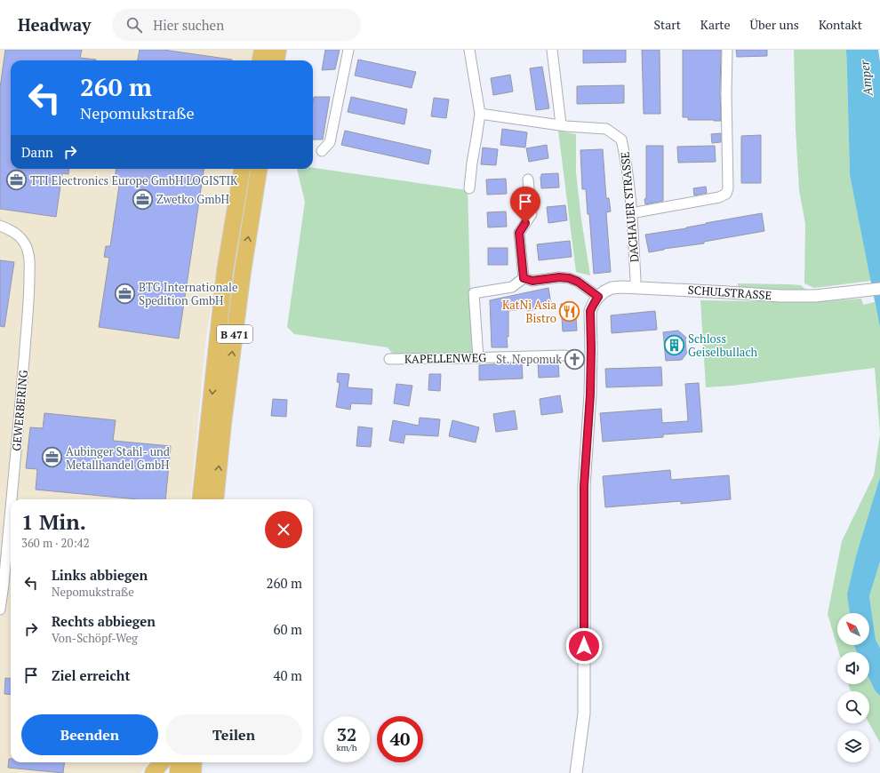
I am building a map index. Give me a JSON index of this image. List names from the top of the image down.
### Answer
{
  "streets": {
    "highway": ["B 471"],
    "street": [
      "DACHAUER STRASSE",
      "SCHULSTRASSE",
      "KAPELLENWEG",
      "GEWERBERING"
    ]
  },
  "crossings": [
    ["DACHAUER STRASSE", "SCHULSTRASSE"]
  ],
  "water": ["Amper"],
  "places": {
    "office": [
      "TTI Electronics Europe GmbH LOGISTIK",
      "Zwetko GmbH",
      "BTG Internationale Spedition GmbH",
      "Aubinger Stahl- und Metallhandel GmbH"
    ],
    "restaurant": ["KatNi Asia Bistro"],
    "building": ["Schloss Geiselbullach"],
    "church": ["St. Nepomuk"]
  },
  "north": "top left",
  "page": {
    "header": "Headway",
    "search": "Hier suchen",
    "nav": [
      "Start",
      "Karte",
      "Über uns",
      "Kontakt"
    ],
    "turn": ["260 m", "Nepomukstraße"],
    "then": "Dann",
    "heading": ["1 Min.", "360 m · 20:42"],
    "list": [
      {
        "name": "Links abbiegen",
        "note": "Nepomukstraße",
        "value": "260 m"
      },
      {
        "name": "Rechts abbiegen",
        "note": "Von-Schöpf-Weg",
        "value": "60 m"
      },
      {
        "name": "Ziel erreicht",
        "value": "40 m"
      }
    ],
    "buttons": ["Beenden", "Teilen"],
    "speed": "32 km/h",
    "limit": "40"
  }
}
